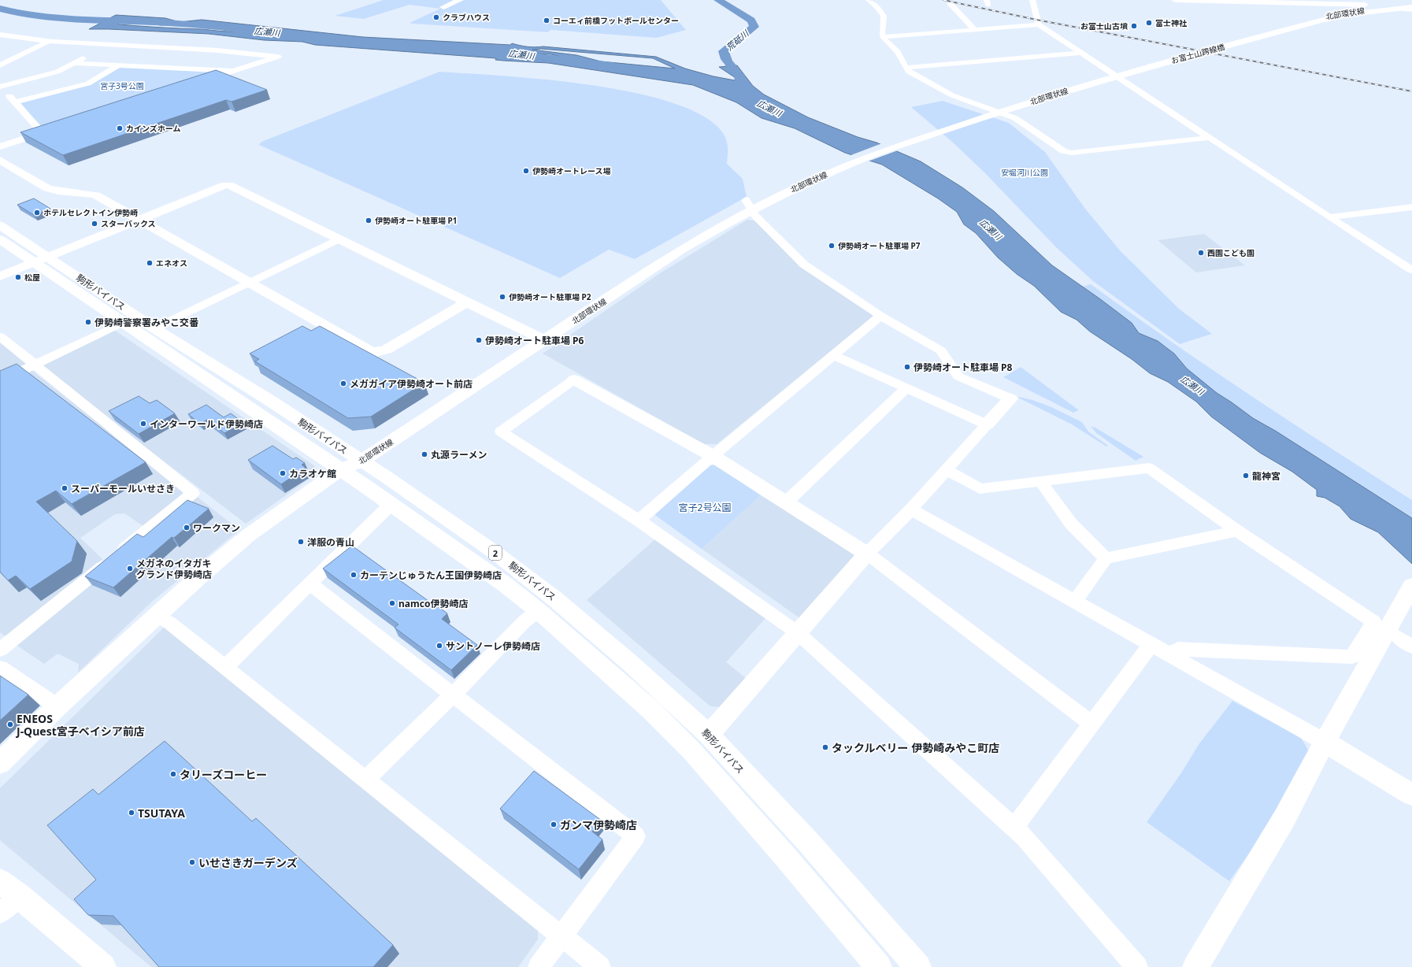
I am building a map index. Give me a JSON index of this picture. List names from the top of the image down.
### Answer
{
  "streets": {
    "street": [
      "北部環状線",
      "お富士山跨線橋",
      "駒形バイパス",
      "2"
    ]
  },
  "crossings": [
    ["北部環状線", "お富士山跨線橋"],
    ["北部環状線", "駒形バイパス"]
  ],
  "water": ["広瀬川", "荒砥川"],
  "parks": ["宮子3号公園", "安堀河川公園", "宮子2号公園"],
  "places": [
    "クラブハウス",
    "コーエィ前橋フットボールセンター",
    "富士神社",
    "お富士山古墳",
    "カインズホーム",
    "伊勢崎オートレース場",
    "ホテルセレクトイン伊勢崎",
    "伊勢崎オート駐車場 P1",
    "スターバックス",
    "伊勢崎オート駐車場 P7",
    "西園こども園",
    "エネオス",
    "松屋",
    "伊勢崎オート駐車場 P2",
    "伊勢崎警察署みやこ交番",
    "伊勢崎オート駐車場 P6",
    "伊勢崎オート駐車場 P8",
    "メガガイア伊勢崎オート前店",
    "インターワールド伊勢崎店",
    "丸源ラーメン",
    "カラオケ館",
    "龍神宮",
    "スーパーモールいせさき",
    "ワークマン",
    "洋服の青山",
    "メガネのイタガキ グランド伊勢崎店",
    "カーテンじゅうたん王国伊勢崎店",
    "namco伊勢崎店",
    "サントノーレ伊勢崎店",
    "ENEOS J-Quest宮子ベイシア前店",
    "タックルベリー 伊勢崎みやこ町店",
    "タリーズコーヒー",
    "TSUTAYA",
    "ガンマ伊勢崎店",
    "いせさきガーデンズ"
  ]
}
